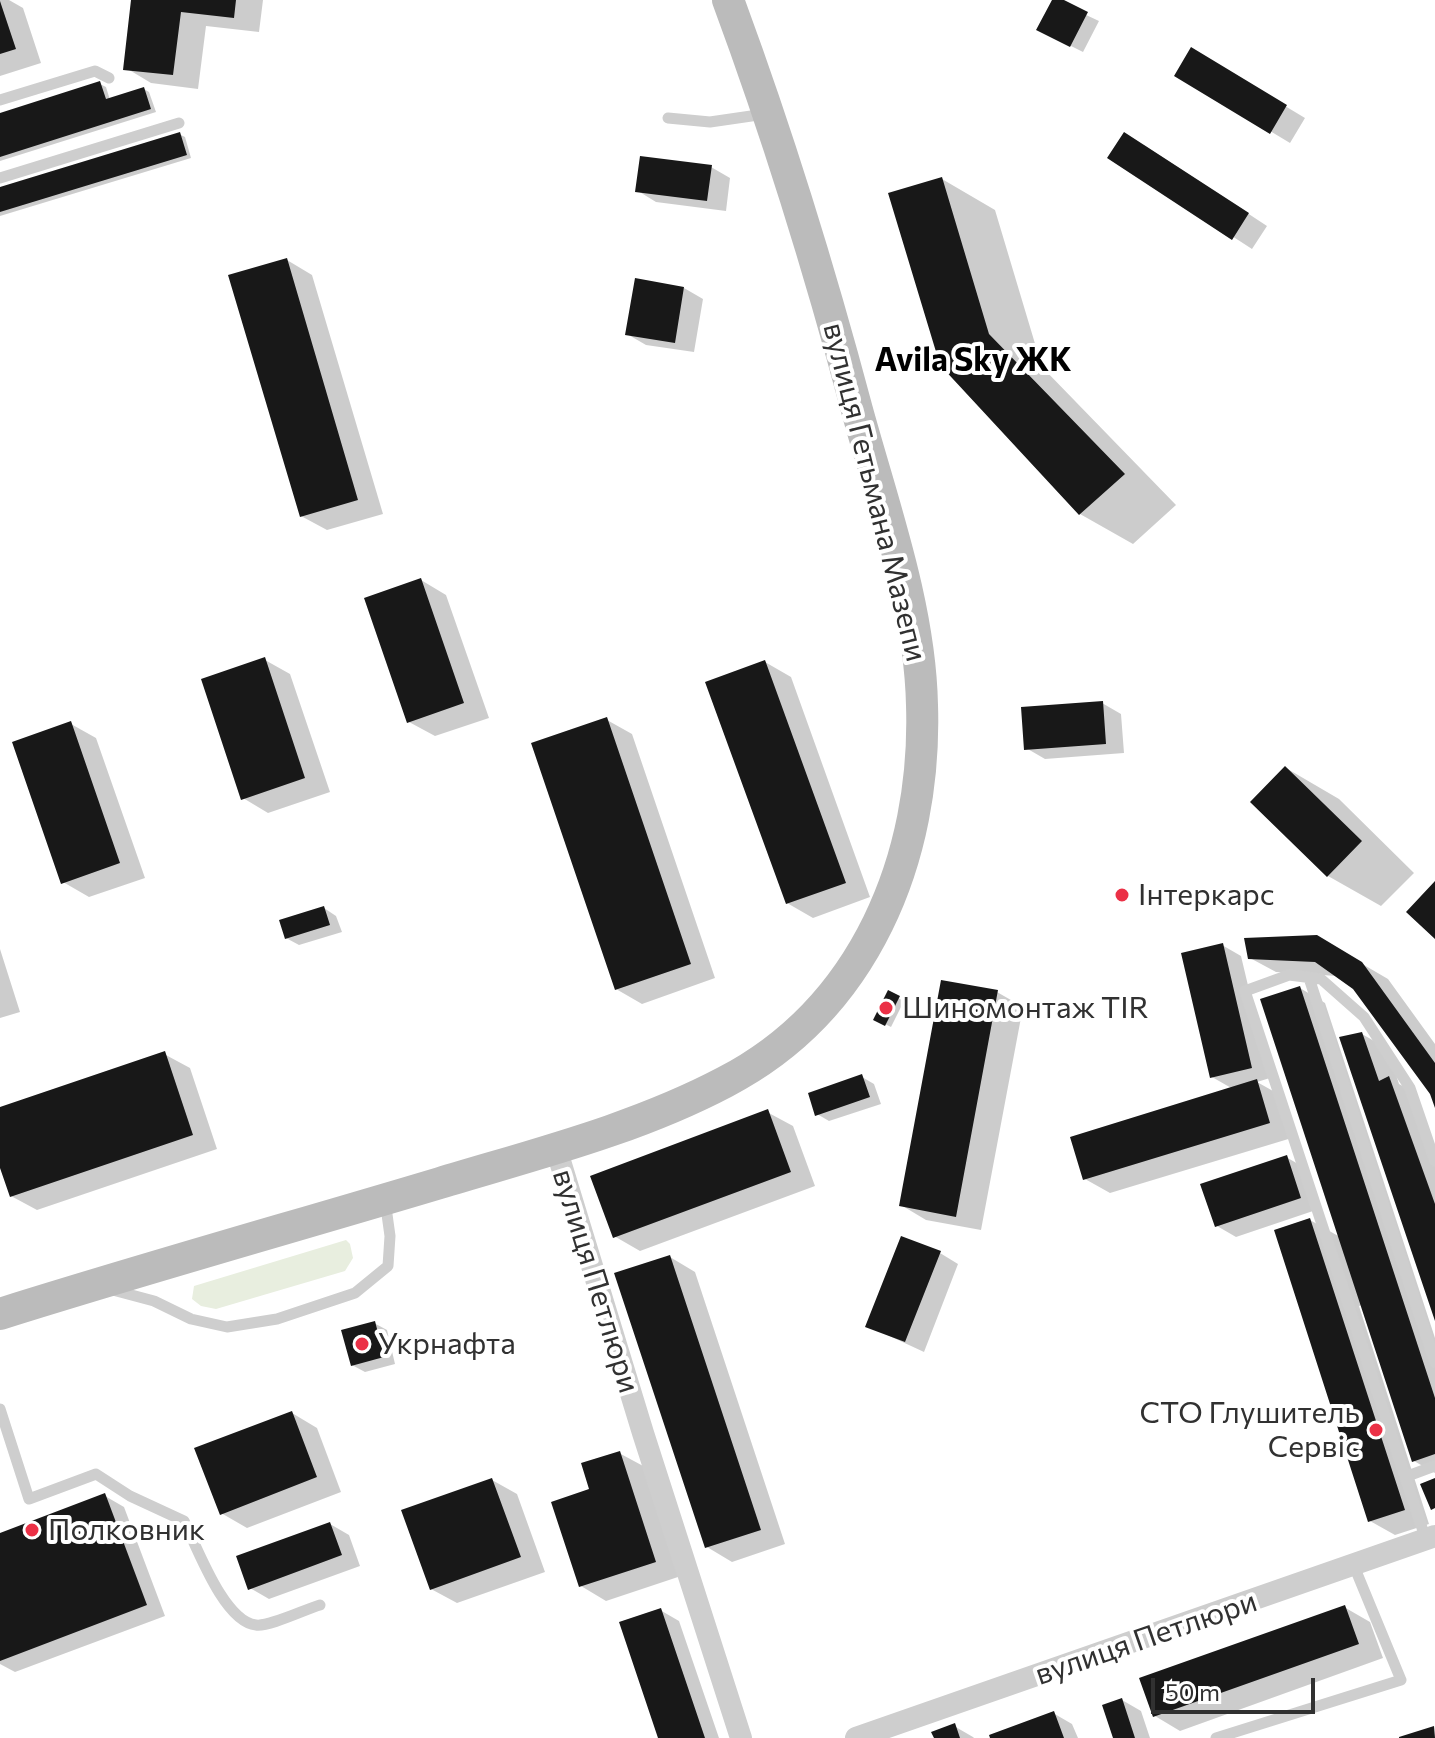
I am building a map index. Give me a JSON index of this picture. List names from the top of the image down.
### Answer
{
  "streets": {
    "main road": ["вулиця Гетьмана Мазепи", "вулиця Петлюри"]
  },
  "crossings": [
    ["вулиця Гетьмана Мазепи", "вулиця Петлюри"]
  ],
  "districts": ["Avila Sky ЖК"],
  "places": [
    "Інтеркарс",
    "Шиномонтаж TIR",
    "Укрнафта",
    "СТО Глушитель Сервіс",
    "Полковник"
  ],
  "scale_bar": "50 m"
}
